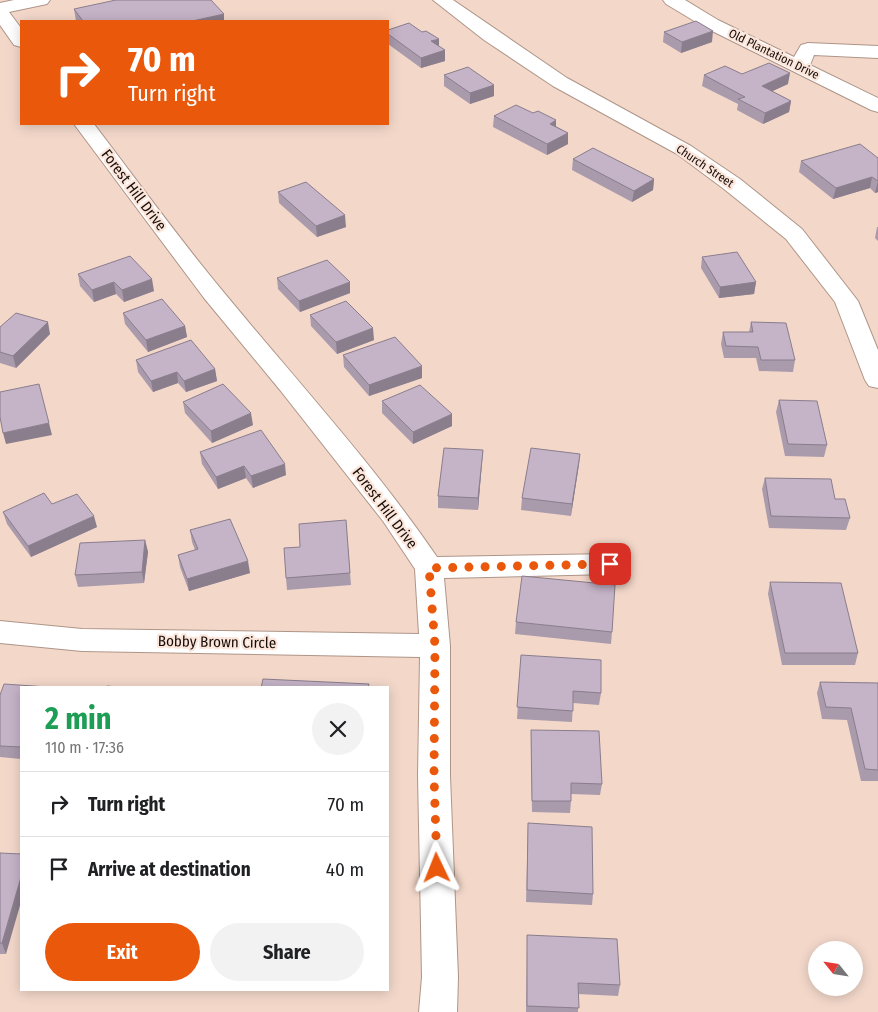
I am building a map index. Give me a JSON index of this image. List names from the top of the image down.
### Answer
{
  "streets": {
    "street": [
      "Old Plantation Drive",
      "Church Street",
      "Forest Hill Drive",
      "Bobby Brown Circle"
    ]
  },
  "north": "top left",
  "page": {
    "turn": ["70 m", "Turn right"],
    "heading": ["2 min", "110 m · 17:36"],
    "list": [
      {
        "name": "Turn right",
        "value": "70 m"
      },
      {
        "name": "Arrive at destination",
        "value": "40 m"
      }
    ],
    "buttons": ["Exit", "Share"]
  }
}
